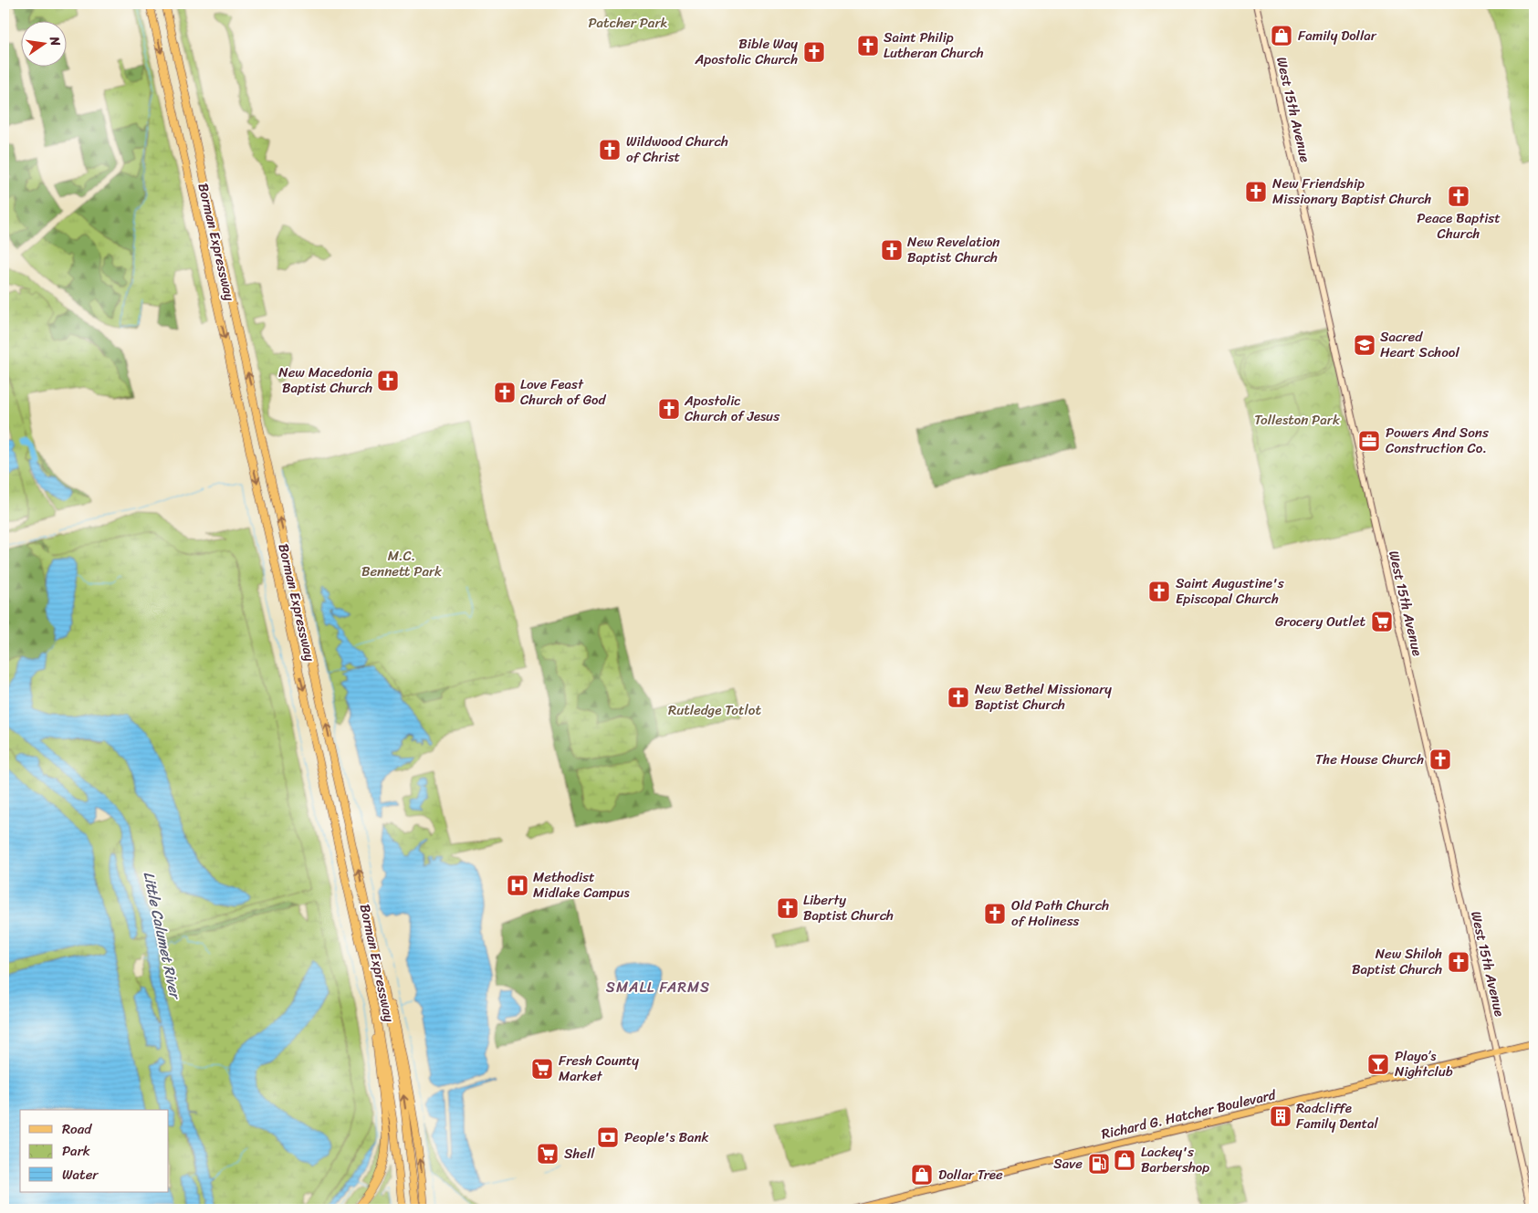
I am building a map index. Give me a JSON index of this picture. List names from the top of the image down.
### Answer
{
  "streets": {
    "highway": ["Borman Expressway"],
    "main road": ["West 15th Avenue", "Richard G. Hatcher Boulevard"]
  },
  "crossings": [
    ["West 15th Avenue", "Richard G. Hatcher Boulevard"]
  ],
  "districts": ["SMALL FARMS"],
  "water": ["Little Calumet River"],
  "parks": [
    "Patcher Park",
    "Tolleston Park",
    "M.C. Bennett Park",
    "Rutledge Totlot"
  ],
  "places": {
    "shop": ["Family Dollar", "Lackey's Barbershop", "Dollar Tree"],
    "church": [
      "Saint Philip Lutheran Church",
      "Bible Way Apostolic Church",
      "Wildwood Church of Christ",
      "New Friendship Missionary Baptist Church",
      "Peace Baptist Church",
      "New Revelation Baptist Church",
      "New Macedonia Baptist Church",
      "Love Feast Church of God",
      "Apostolic Church of Jesus",
      "Saint Augustine's Episcopal Church",
      "New Bethel Missionary Baptist Church",
      "The House Church",
      "Liberty Baptist Church",
      "Old Path Church of Holiness",
      "New Shiloh Baptist Church"
    ],
    "school or university": ["Sacred Heart School"],
    "office": ["Powers And Sons Construction Co."],
    "supermarket": ["Grocery Outlet", "Fresh County Market", "Shell"],
    "hospital": ["Methodist Midlake Campus"],
    "bar": ["Playo’s Nightclub"],
    "building": ["Radcliffe Family Dental"],
    "bank": ["People's Bank"],
    "fuel station": ["Save"]
  },
  "legend": ["Road", "Park", "Water"],
  "north": "right"
}
